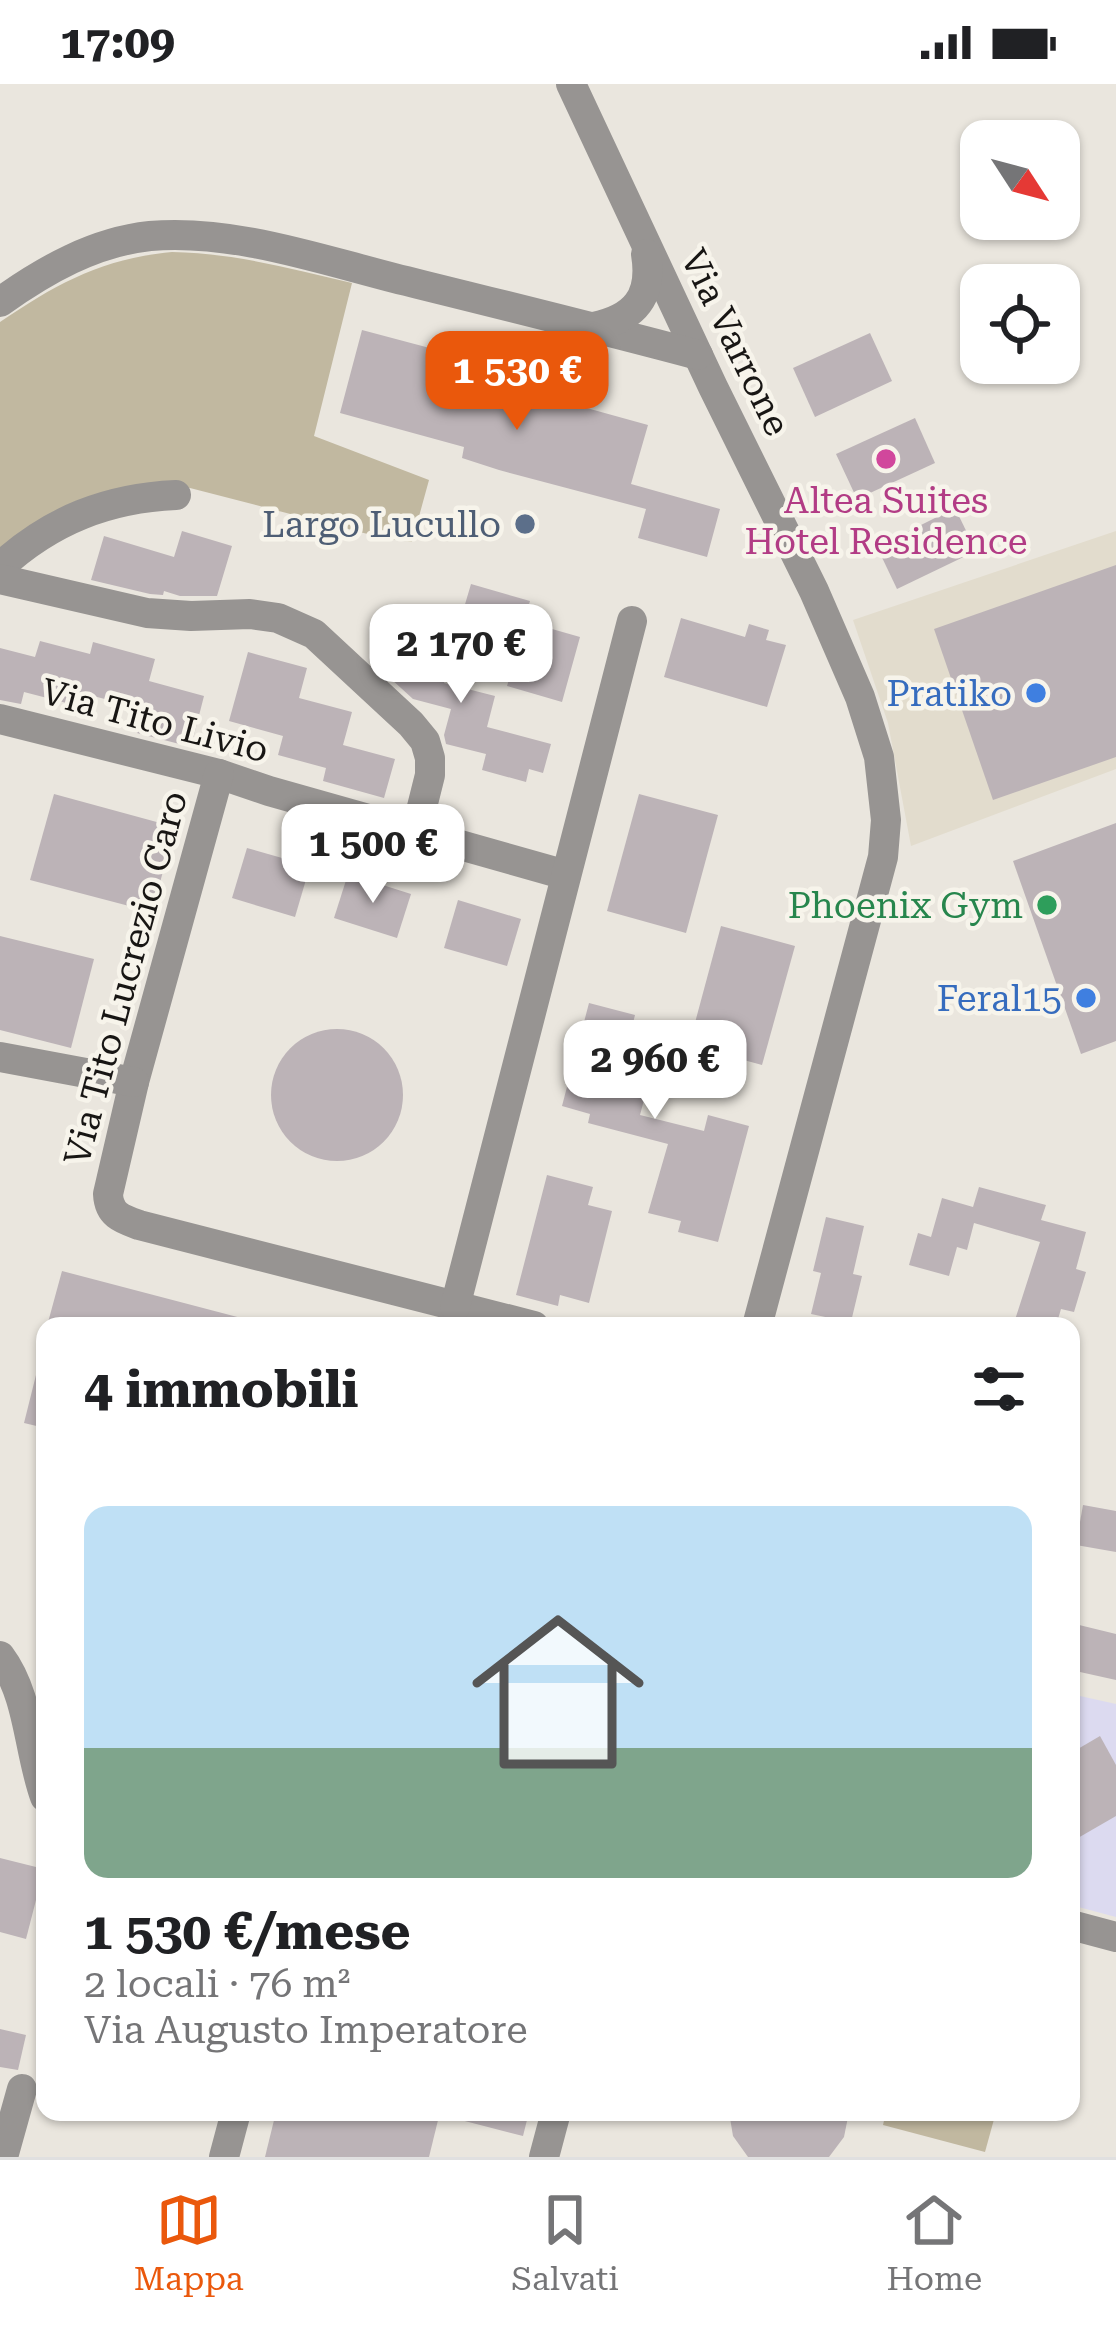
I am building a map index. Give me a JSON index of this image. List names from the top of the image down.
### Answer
{
  "streets": {
    "street": ["Via Varrone", "Via Tito Livio", "Via Tito Lucrezio Caro"]
  },
  "crossings": [
    ["Via Tito Livio", "Via Tito Lucrezio Caro"]
  ],
  "places": [
    "Altea Suites Hotel Residence",
    "Largo Lucullo",
    "Pratiko",
    "Phoenix Gym",
    "Feral15"
  ],
  "north": "bottom right",
  "page": {
    "status": "17:09",
    "price": [
      "1 530 €",
      "2 170 €",
      "1 500 €",
      "2 960 €"
    ],
    "heading": "4 immobili",
    "list": [
      {
        "name": "1 530 €/mese",
        "note": "2 locali · 76 m² · Via Augusto Imperatore"
      }
    ],
    "tabs": ["Mappa", "Salvati", "Home"]
  }
}
